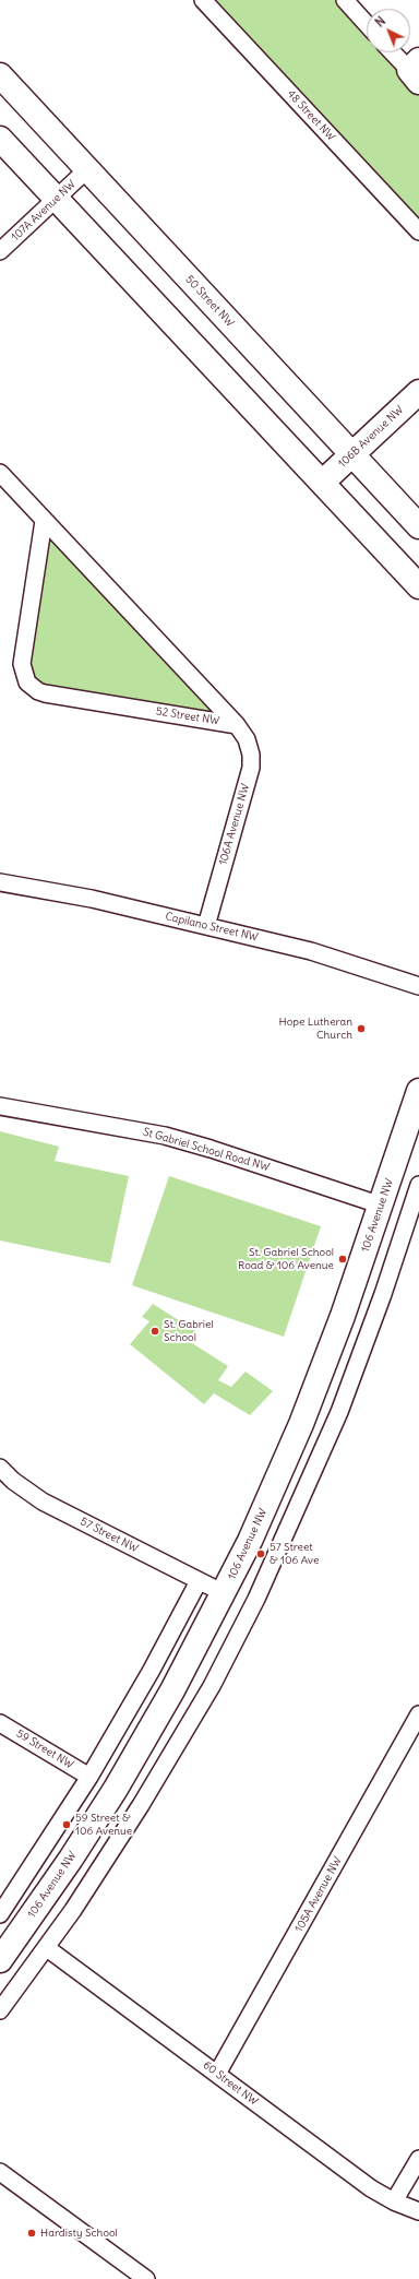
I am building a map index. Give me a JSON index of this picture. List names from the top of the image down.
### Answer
{
  "streets": {
    "street": [
      "48 Street NW",
      "107A Avenue NW",
      "50 Street NW",
      "106B Avenue NW",
      "52 Street NW",
      "106A Avenue NW",
      "Capilano Street NW",
      "St Gabriel School Road NW",
      "106 Avenue NW",
      "57 Street NW",
      "59 Street NW",
      "105A Avenue NW",
      "60 Street NW"
    ]
  },
  "crossings": [
    ["107A Avenue NW", "50 Street NW"],
    ["50 Street NW", "106B Avenue NW"],
    ["52 Street NW", "106A Avenue NW"],
    ["106A Avenue NW", "Capilano Street NW"],
    ["St Gabriel School Road NW", "106 Avenue NW"],
    ["106 Avenue NW", "57 Street NW"],
    ["105A Avenue NW", "60 Street NW"]
  ],
  "places": [
    "Hope Lutheran Church",
    "St. Gabriel School Road & 106 Avenue",
    "St. Gabriel School",
    "57 Street & 106 Ave",
    "59 Street & 106 Avenue",
    "Hardisty School"
  ],
  "north": "top left"
}
